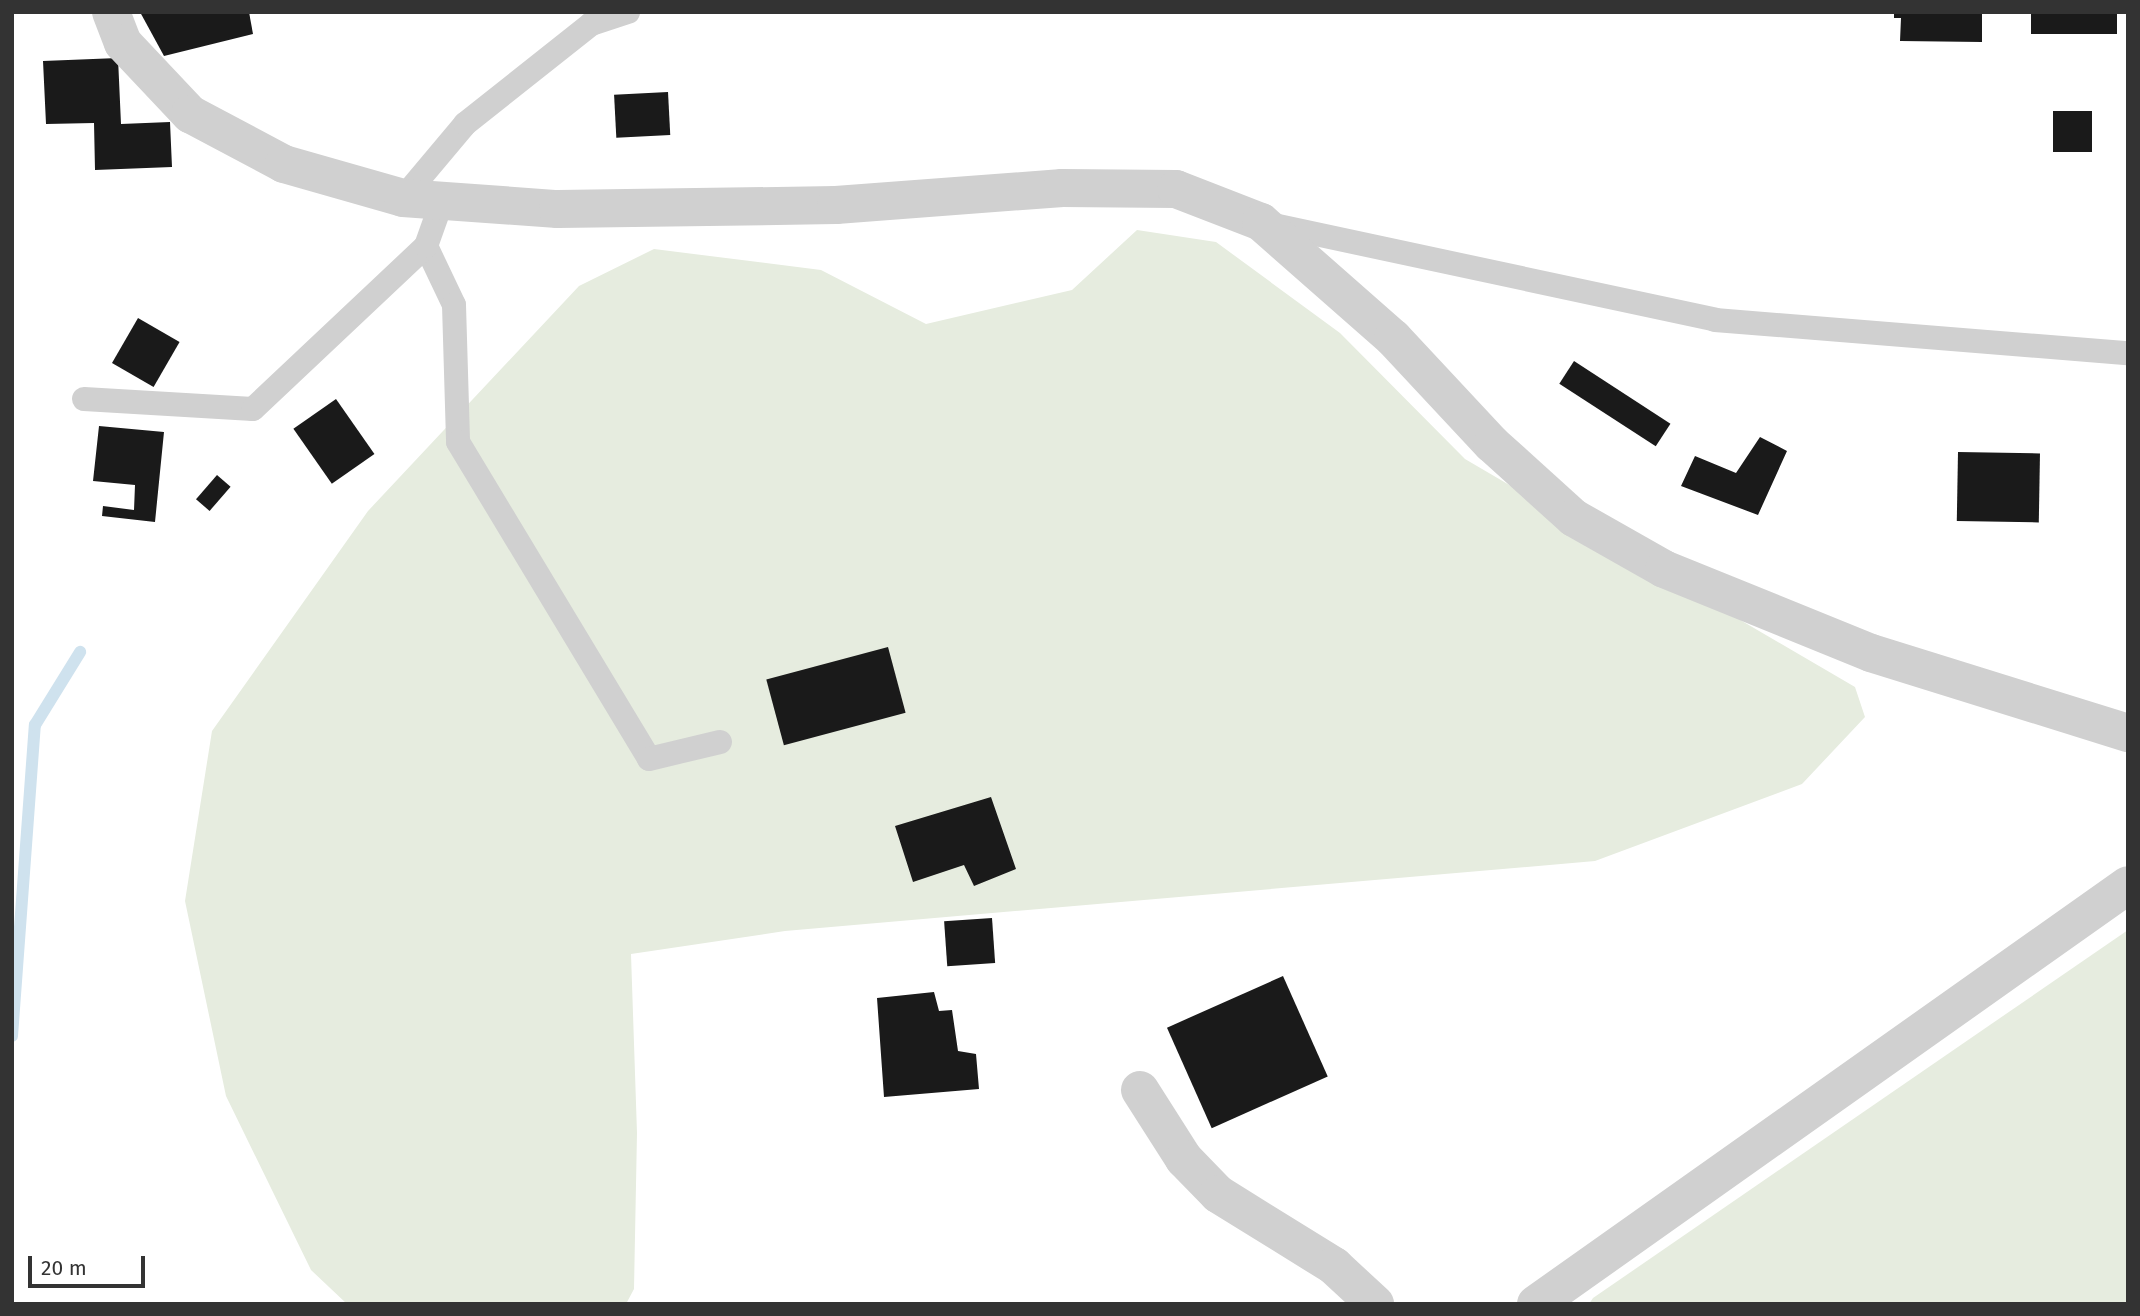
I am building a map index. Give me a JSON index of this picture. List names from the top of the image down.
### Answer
{
  "scale_bar": "20 m"
}
